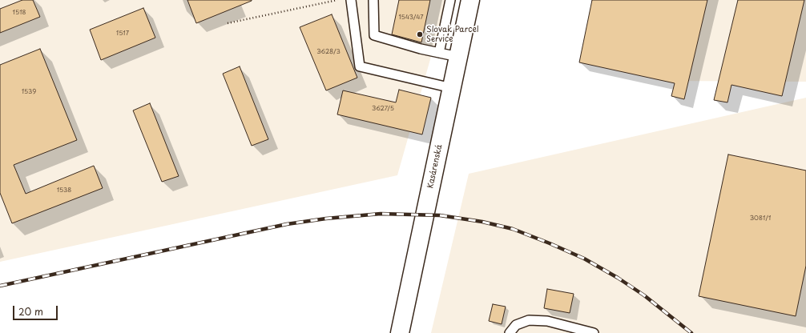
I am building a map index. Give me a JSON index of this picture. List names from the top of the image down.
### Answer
{
  "streets": {
    "street": ["Kasárenská"]
  },
  "places": ["Slovak Parcel Service"],
  "house_numbers": [
    "1518",
    "1543/47",
    "1517",
    "3628/3",
    "1539",
    "3627/5",
    "1538",
    "3081/1"
  ],
  "scale_bar": "20 m"
}
